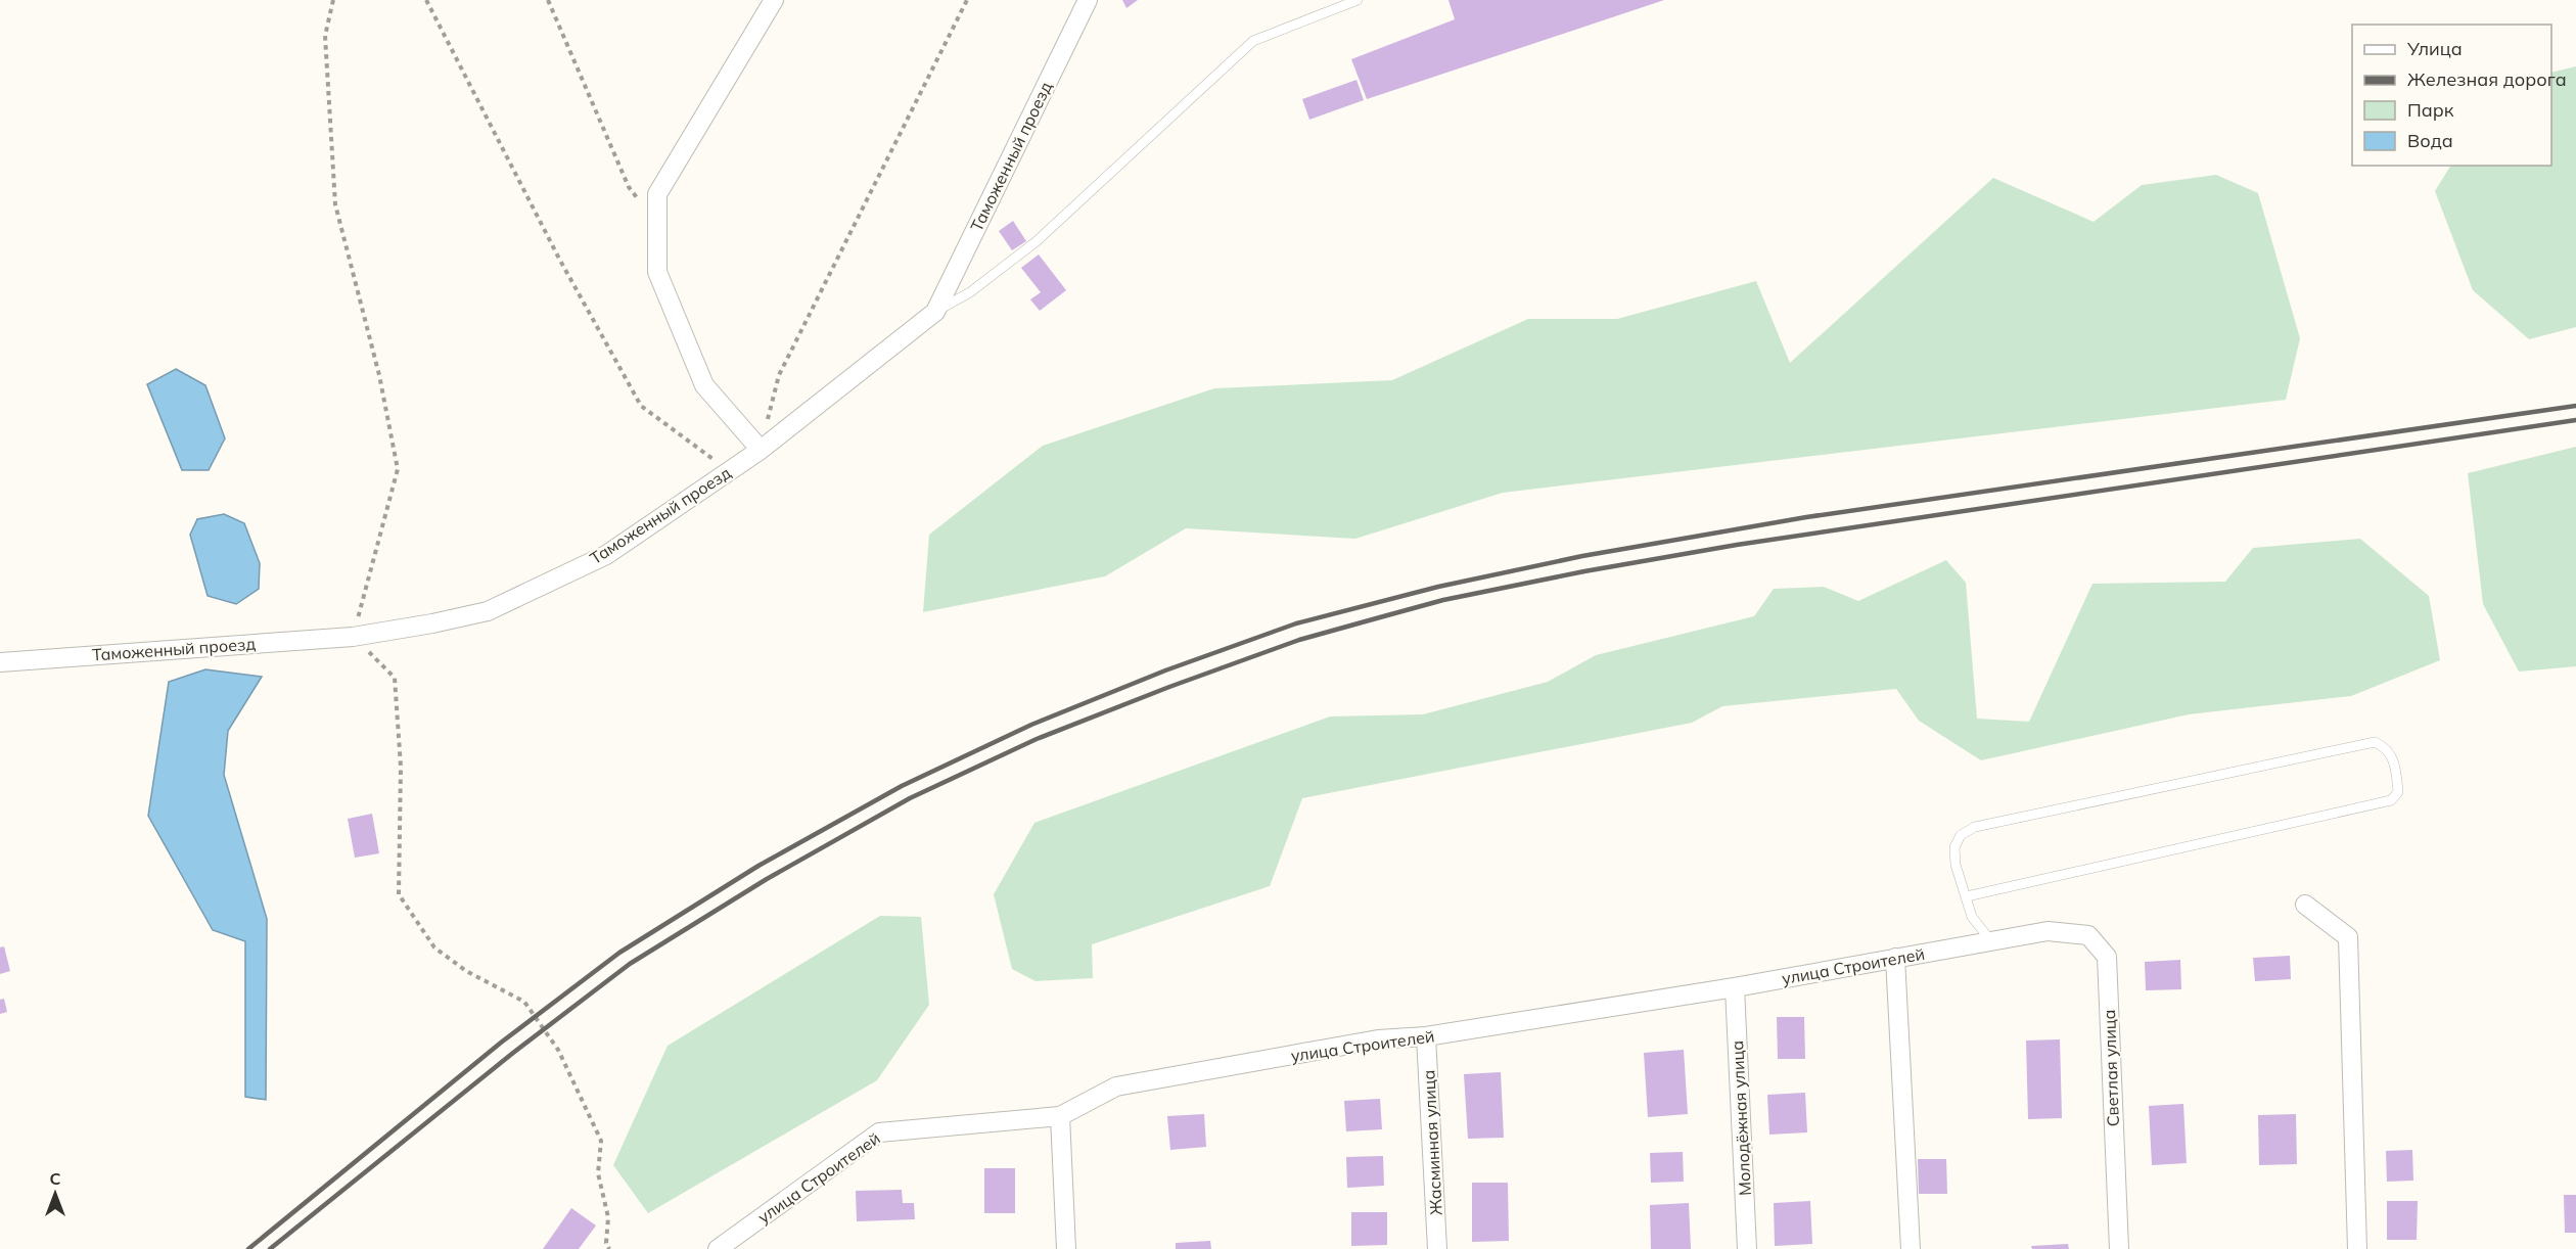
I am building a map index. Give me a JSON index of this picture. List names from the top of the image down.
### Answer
{
  "streets": {
    "street": [
      "Таможенный проезд",
      "улица Строителей",
      "Светлая улица",
      "Молодёжная улица",
      "Жасминная улица"
    ]
  },
  "crossings": [
    ["улица Строителей", "Светлая улица"],
    ["улица Строителей", "Молодёжная улица"],
    ["улица Строителей", "Жасминная улица"]
  ],
  "legend": [
    "Улица",
    "Железная дорога",
    "Парк",
    "Вода"
  ],
  "north": "top"
}
